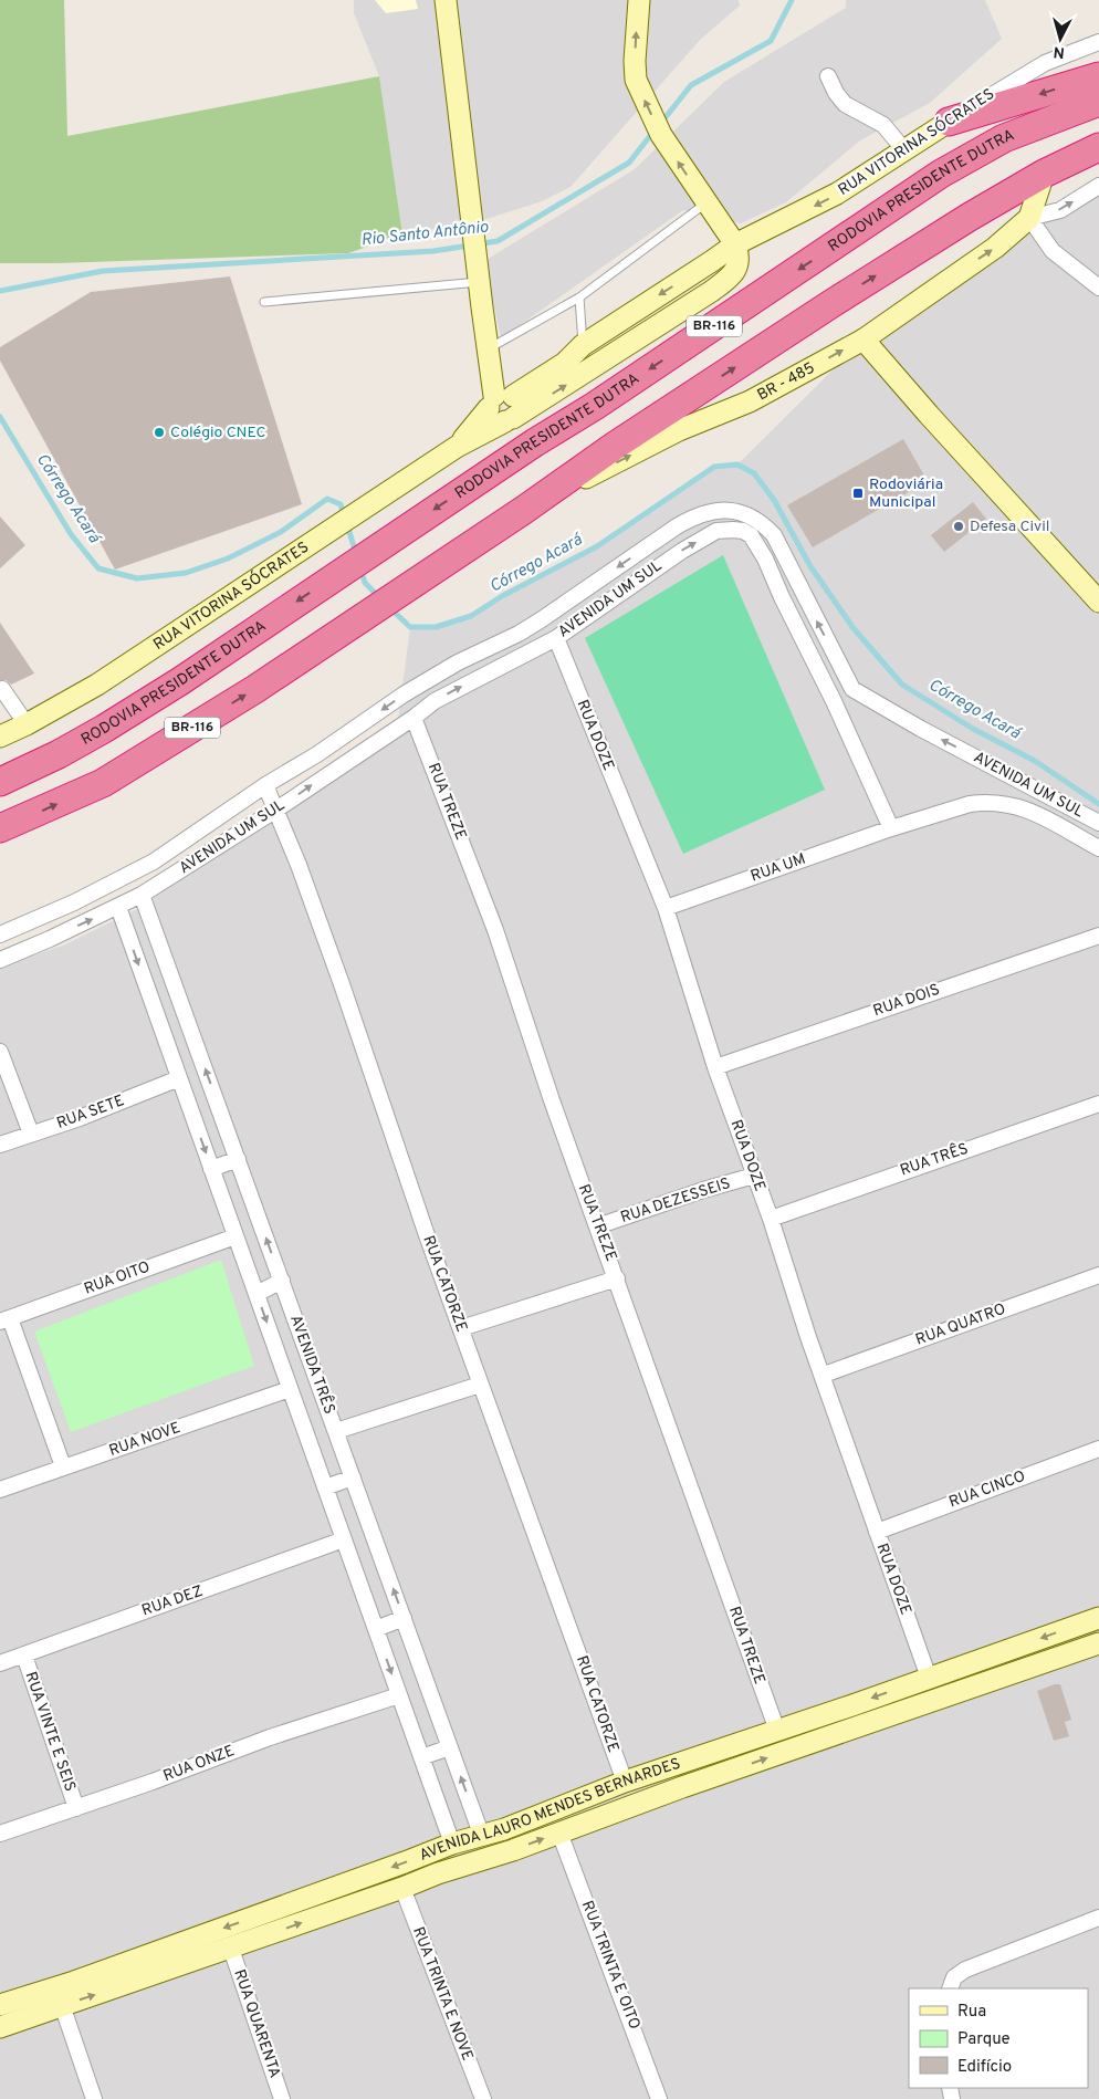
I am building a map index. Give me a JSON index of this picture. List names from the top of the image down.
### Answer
{
  "streets": {
    "highway": ["RODOVIA PRESIDENTE DUTRA", "BR-116"],
    "street": [
      "RUA VITORINA SÓCRATES",
      "BR - 485",
      "AVENIDA UM SUL",
      "RUA DOZE",
      "RUA TREZE",
      "RUA UM",
      "RUA DOIS",
      "RUA SETE",
      "RUA TRÊS",
      "RUA DEZESSEIS",
      "RUA OITO",
      "RUA CATORZE",
      "RUA QUATRO",
      "AVENIDA TRÊS",
      "RUA NOVE",
      "RUA CINCO",
      "RUA DEZ",
      "RUA VINTE E SEIS",
      "RUA ONZE",
      "AVENIDA LAURO MENDES BERNARDES",
      "RUA TRINTA E OITO",
      "RUA TRINTA E NOVE",
      "RUA QUARENTA"
    ]
  },
  "crossings": [
    ["BR-116", "BR - 485"],
    ["AVENIDA UM SUL", "RUA DOZE"],
    ["AVENIDA UM SUL", "RUA TREZE"],
    ["AVENIDA UM SUL", "RUA UM"],
    ["AVENIDA UM SUL", "RUA CATORZE"],
    ["AVENIDA UM SUL", "AVENIDA TRÊS"],
    ["RUA DOZE", "RUA UM"],
    ["RUA DOZE", "RUA DOIS"],
    ["RUA DOZE", "RUA TRÊS"],
    ["RUA DOZE", "RUA DEZESSEIS"],
    ["RUA DOZE", "RUA QUATRO"],
    ["RUA DOZE", "RUA CINCO"],
    ["RUA DOZE", "AVENIDA LAURO MENDES BERNARDES"],
    ["RUA TREZE", "RUA DEZESSEIS"],
    ["RUA TREZE", "AVENIDA LAURO MENDES BERNARDES"],
    ["RUA SETE", "AVENIDA TRÊS"],
    ["RUA OITO", "AVENIDA TRÊS"],
    ["RUA CATORZE", "AVENIDA LAURO MENDES BERNARDES"],
    ["AVENIDA TRÊS", "RUA NOVE"],
    ["AVENIDA TRÊS", "RUA DEZ"],
    ["AVENIDA TRÊS", "RUA ONZE"],
    ["AVENIDA TRÊS", "AVENIDA LAURO MENDES BERNARDES"],
    ["RUA DEZ", "RUA VINTE E SEIS"],
    ["RUA VINTE E SEIS", "RUA ONZE"],
    ["AVENIDA LAURO MENDES BERNARDES", "RUA TRINTA E OITO"],
    ["AVENIDA LAURO MENDES BERNARDES", "RUA TRINTA E NOVE"],
    ["AVENIDA LAURO MENDES BERNARDES", "RUA QUARENTA"]
  ],
  "water": ["Rio Santo Antônio", "Córrego Acará"],
  "places": {
    "other": ["Colégio CNEC", "Defesa Civil"],
    "transit": ["Rodoviária Municipal"]
  },
  "legend": ["Rua", "Parque", "Edifício"],
  "north": "bottom"
}
